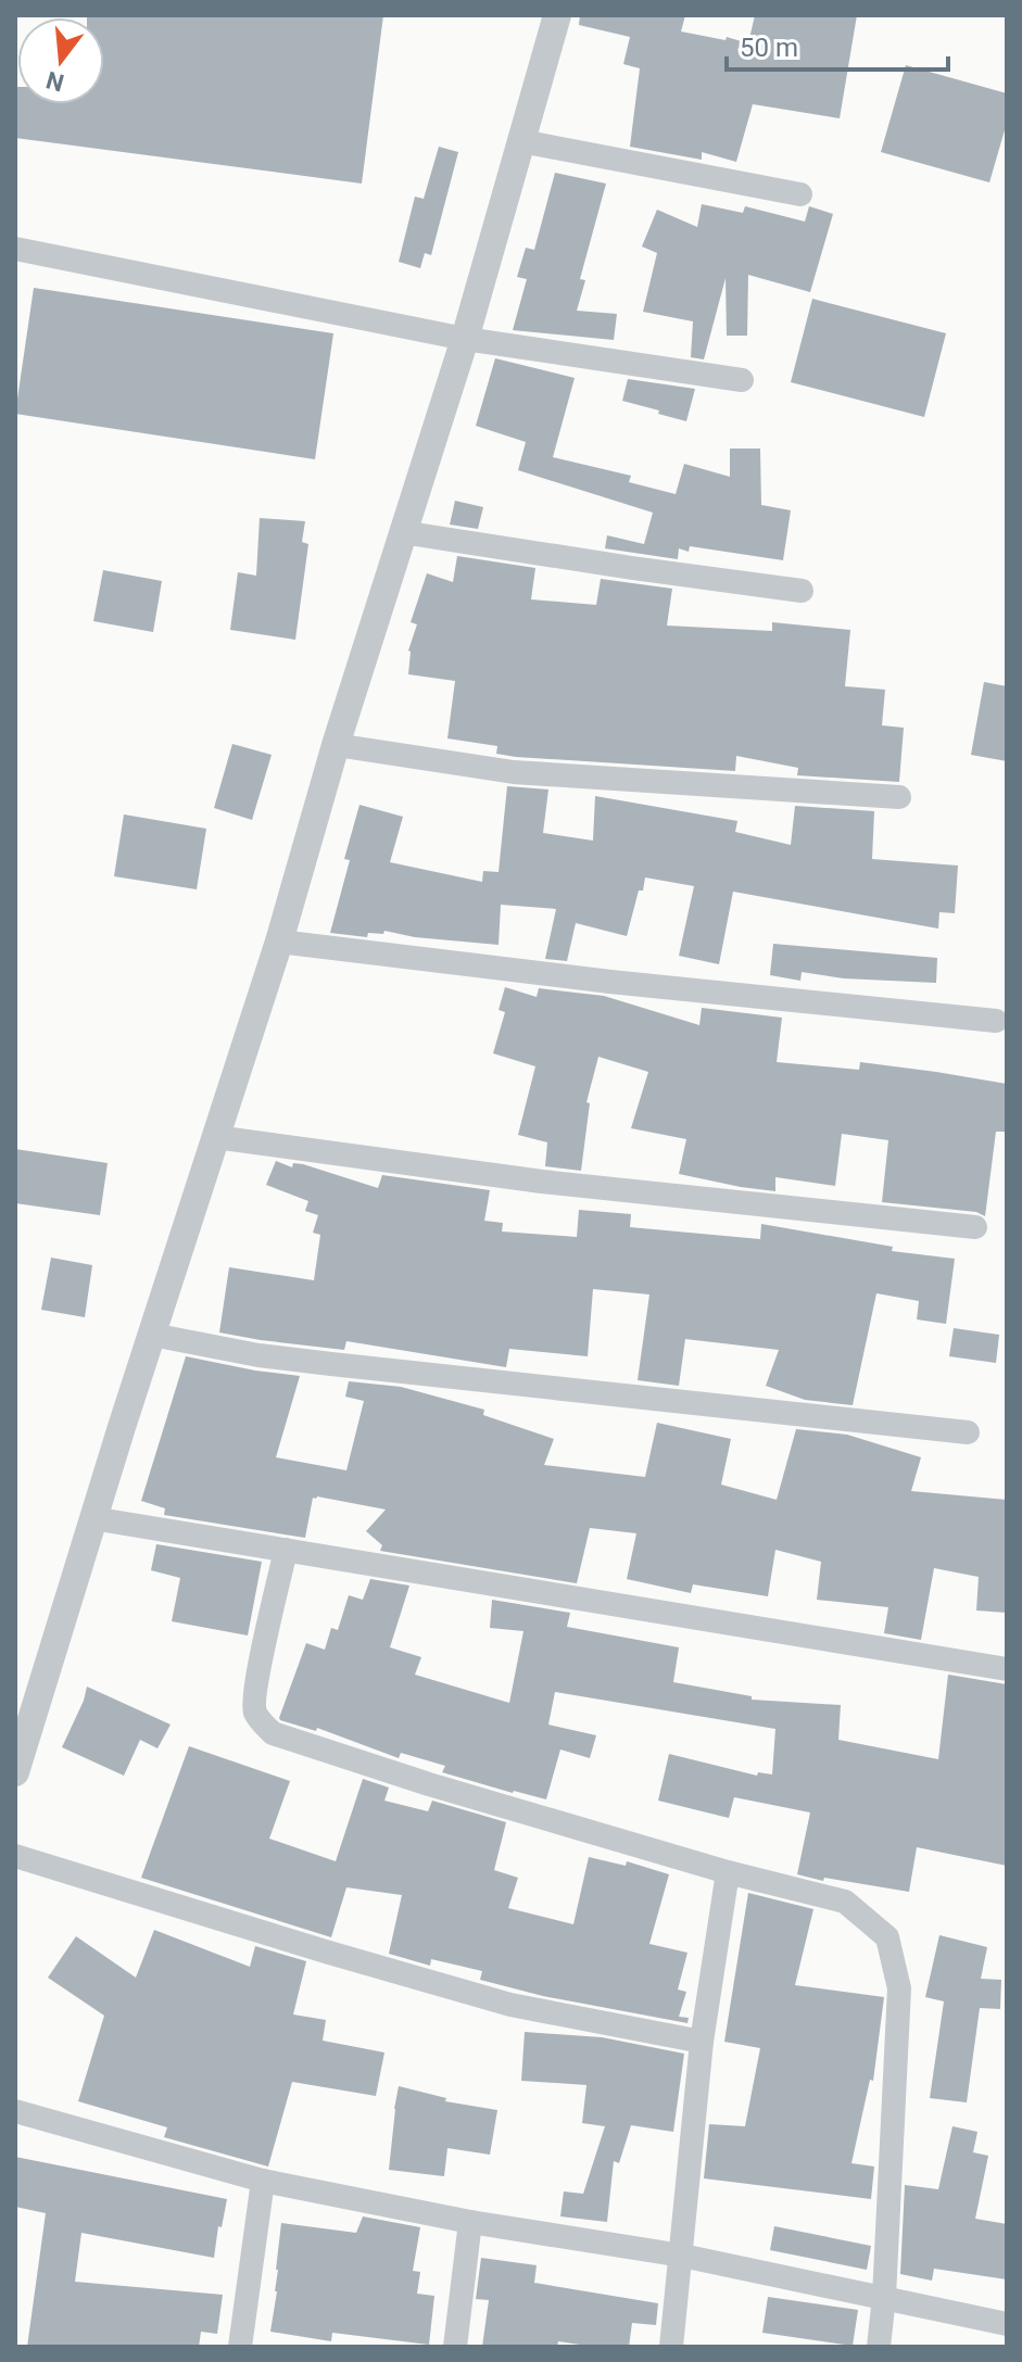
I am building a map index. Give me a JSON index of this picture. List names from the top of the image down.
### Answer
{
  "scale_bar": "50 m",
  "north": "bottom"
}
